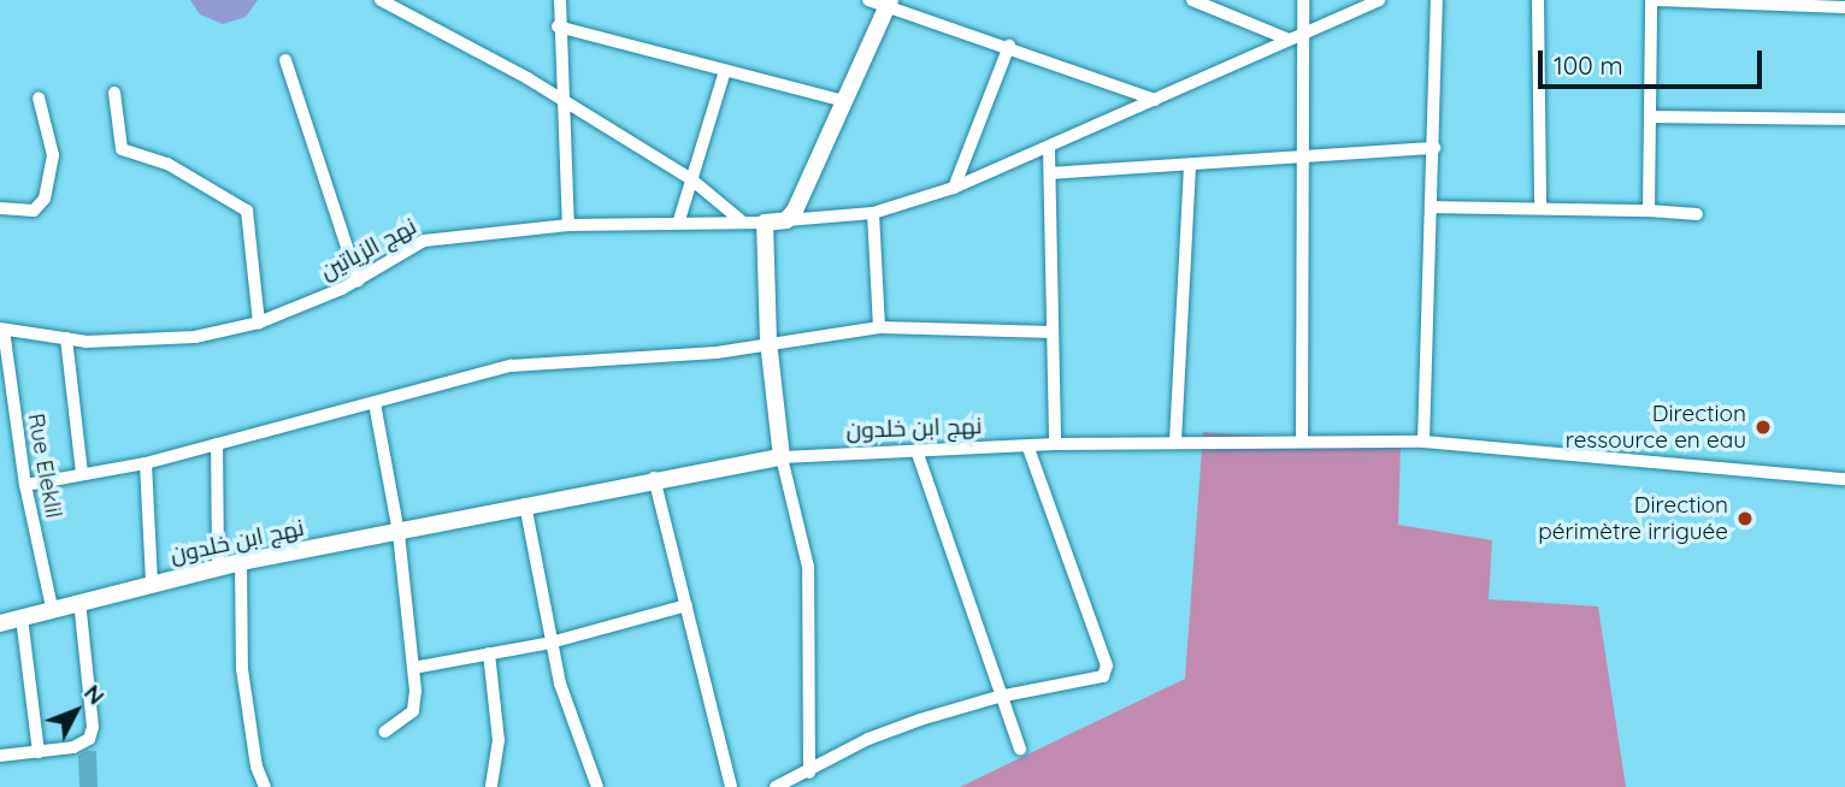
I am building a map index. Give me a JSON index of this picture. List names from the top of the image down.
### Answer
{
  "streets": {
    "street": ["نهج الزياتين", "نهج ابن خلدون", "Rue Eleklil"]
  },
  "crossings": [
    ["نهج الزياتين", "Rue Eleklil"],
    ["نهج ابن خلدون", "Rue Eleklil"]
  ],
  "places": ["Direction ressource en eau", "Direction périmètre irriguée"],
  "scale_bar": "100 m",
  "north": "top right"
}
